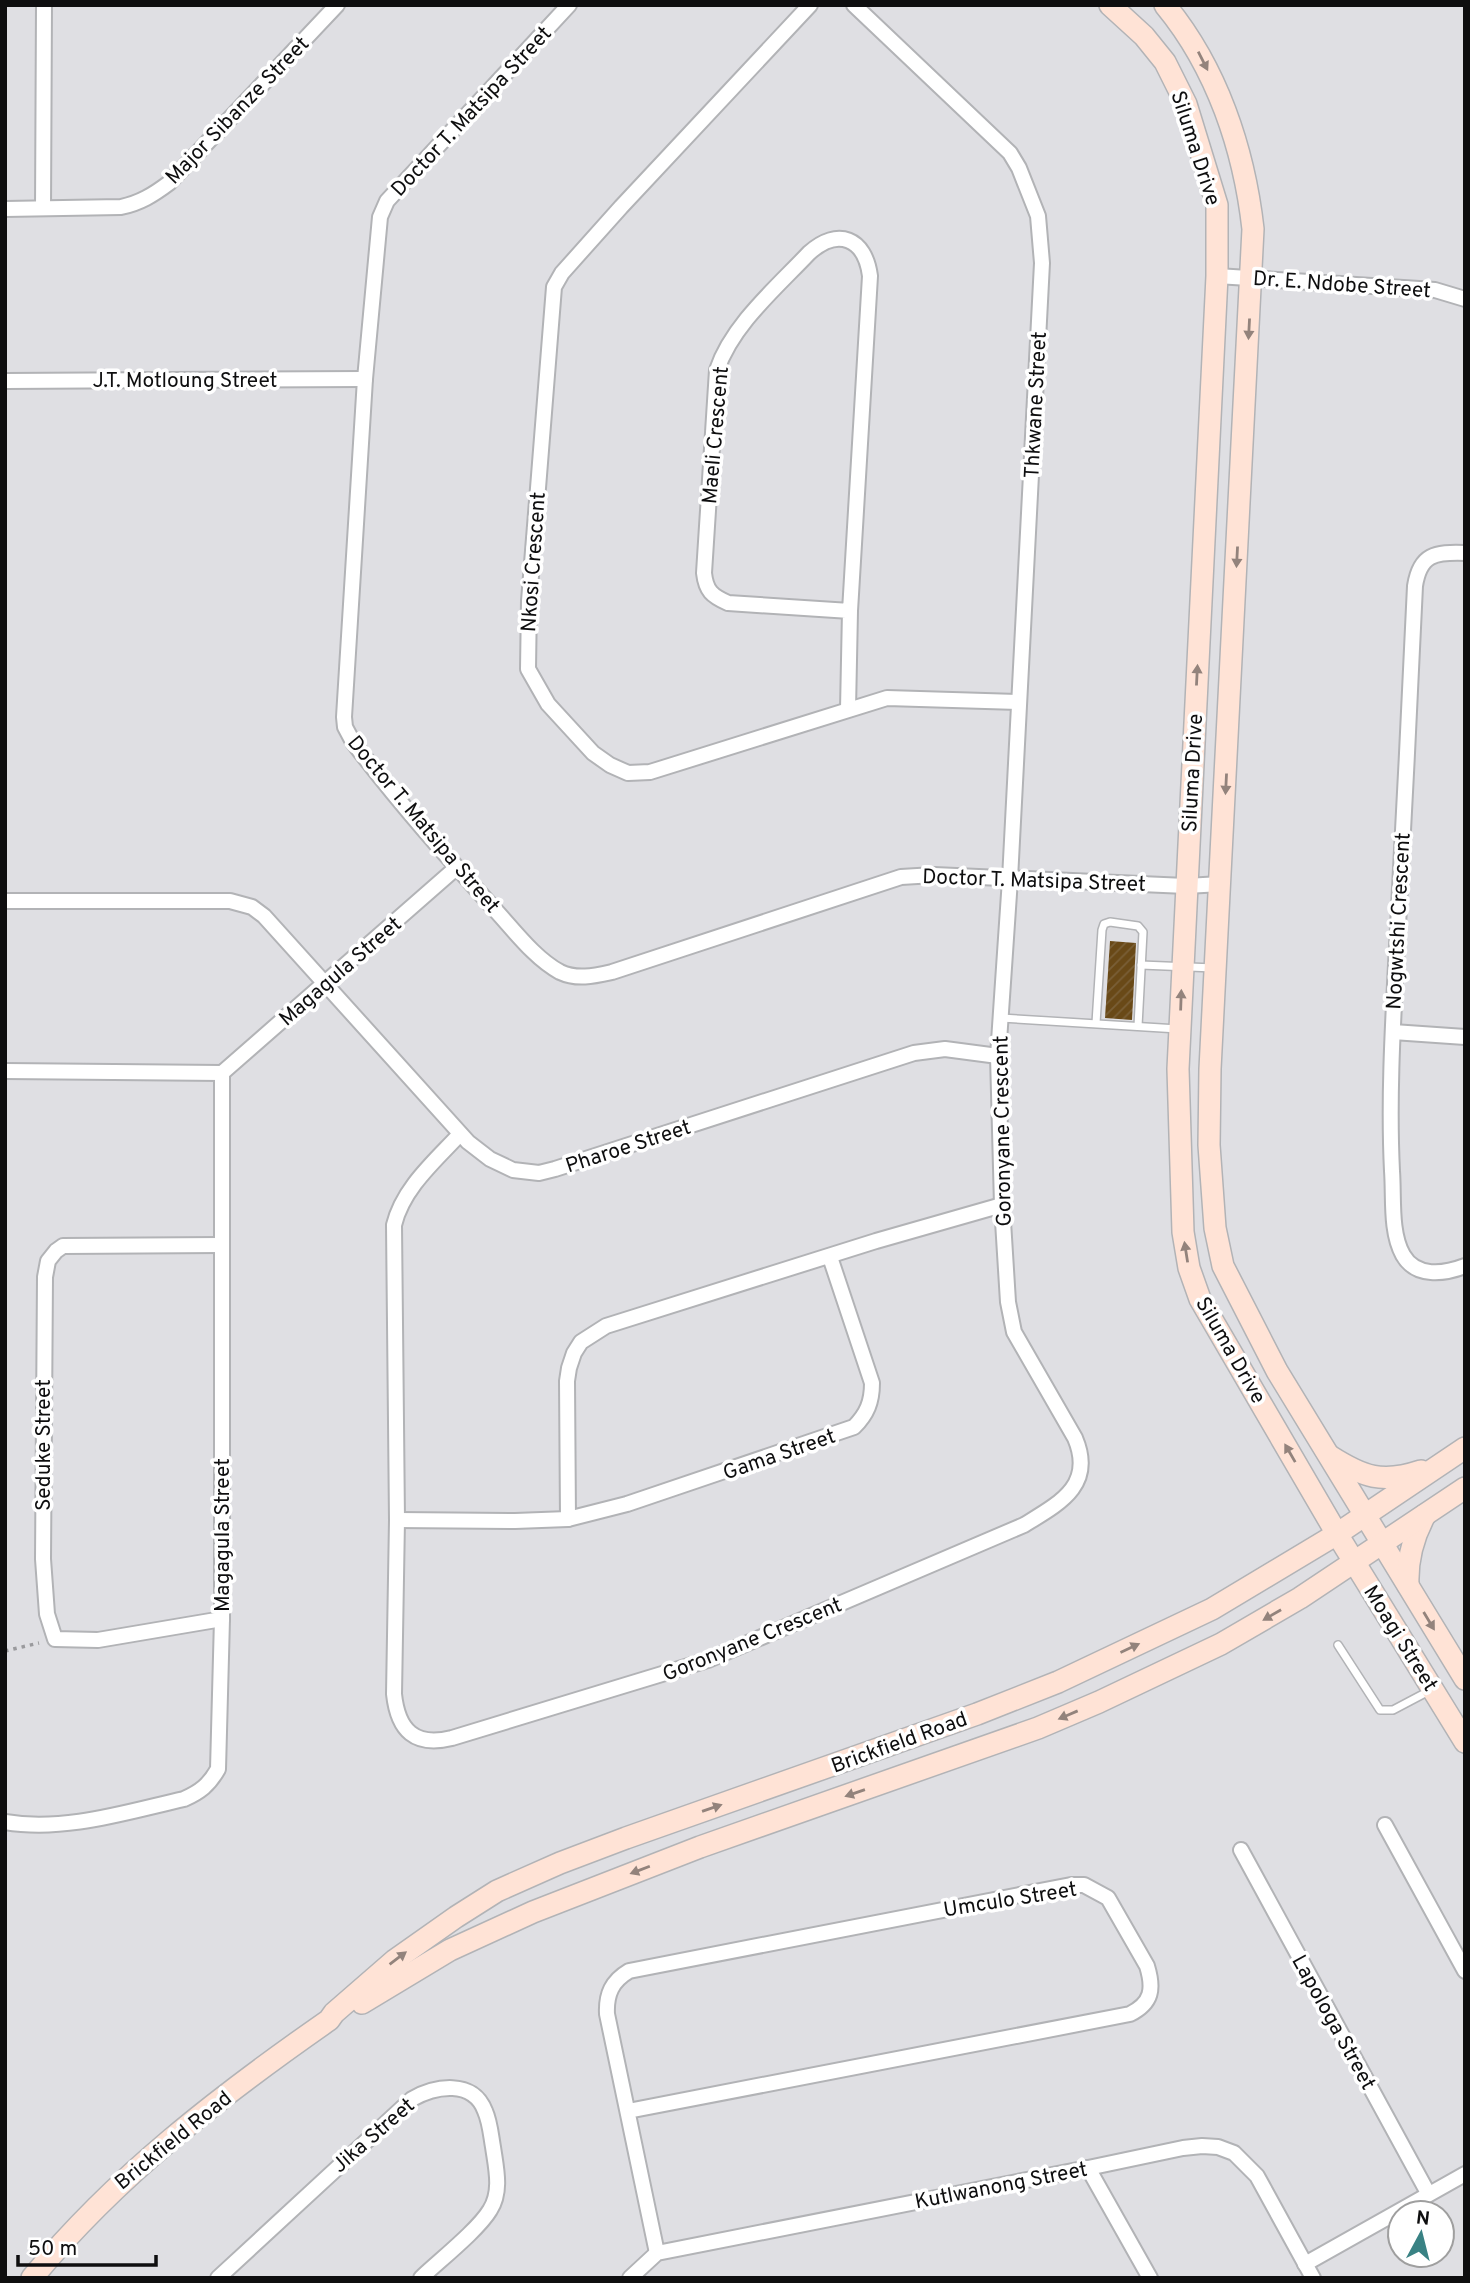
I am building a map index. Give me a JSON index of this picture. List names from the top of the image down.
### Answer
{
  "streets": {
    "street": [
      "Major Sibanze Street",
      "Doctor T. Matsipa Street",
      "Siluma Drive",
      "Dr. E. Ndobe Street",
      "J.T. Motloung Street",
      "Thkwane Street",
      "Maeli Crescent",
      "Nkosi Crescent",
      "Nogwtshi Crescent",
      "Magagula Street",
      "Goronyane Crescent",
      "Pharoe Street",
      "Seduke Street",
      "Gama Street",
      "Moagi Street",
      "Brickfield Road",
      "Umculo Street",
      "Lapologa Street",
      "Jika Street",
      "Kutlwanong Street"
    ]
  },
  "crossings": [
    ["Doctor T. Matsipa Street", "Siluma Drive"],
    ["Doctor T. Matsipa Street", "J.T. Motloung Street"],
    ["Doctor T. Matsipa Street", "Thkwane Street"],
    ["Doctor T. Matsipa Street", "Magagula Street"],
    ["Doctor T. Matsipa Street", "Goronyane Crescent"],
    ["Siluma Drive", "Dr. E. Ndobe Street"],
    ["Siluma Drive", "Moagi Street"],
    ["Siluma Drive", "Brickfield Road"],
    ["Thkwane Street", "Nkosi Crescent"],
    ["Thkwane Street", "Goronyane Crescent"],
    ["Maeli Crescent", "Nkosi Crescent"],
    ["Magagula Street", "Pharoe Street"],
    ["Magagula Street", "Seduke Street"],
    ["Goronyane Crescent", "Pharoe Street"],
    ["Goronyane Crescent", "Gama Street"],
    ["Moagi Street", "Brickfield Road"],
    ["Umculo Street", "Kutlwanong Street"]
  ],
  "scale_bar": "50 m",
  "north": "top"
}
